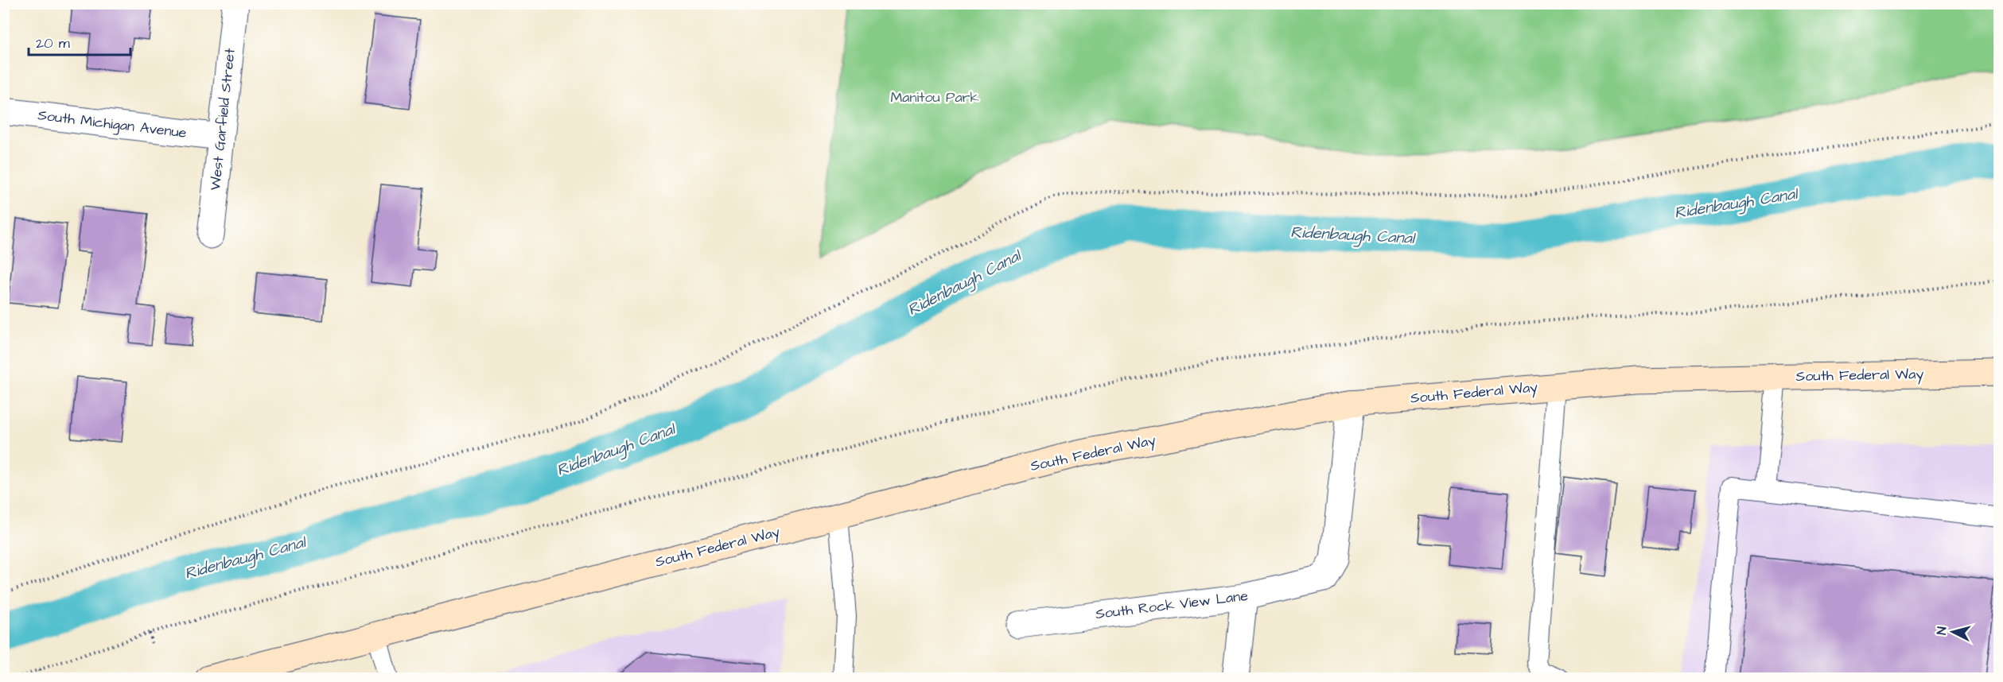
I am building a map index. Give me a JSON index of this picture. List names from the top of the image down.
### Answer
{
  "streets": {
    "main road": ["South Federal Way"],
    "street": ["West Garfield Street", "South Michigan Avenue", "South Rock View Lane"]
  },
  "crossings": [
    ["West Garfield Street", "South Michigan Avenue"],
    ["South Federal Way", "South Rock View Lane"]
  ],
  "water": ["Ridenbaugh Canal"],
  "parks": ["Manitou Park"],
  "scale_bar": "20 m",
  "north": "left"
}
